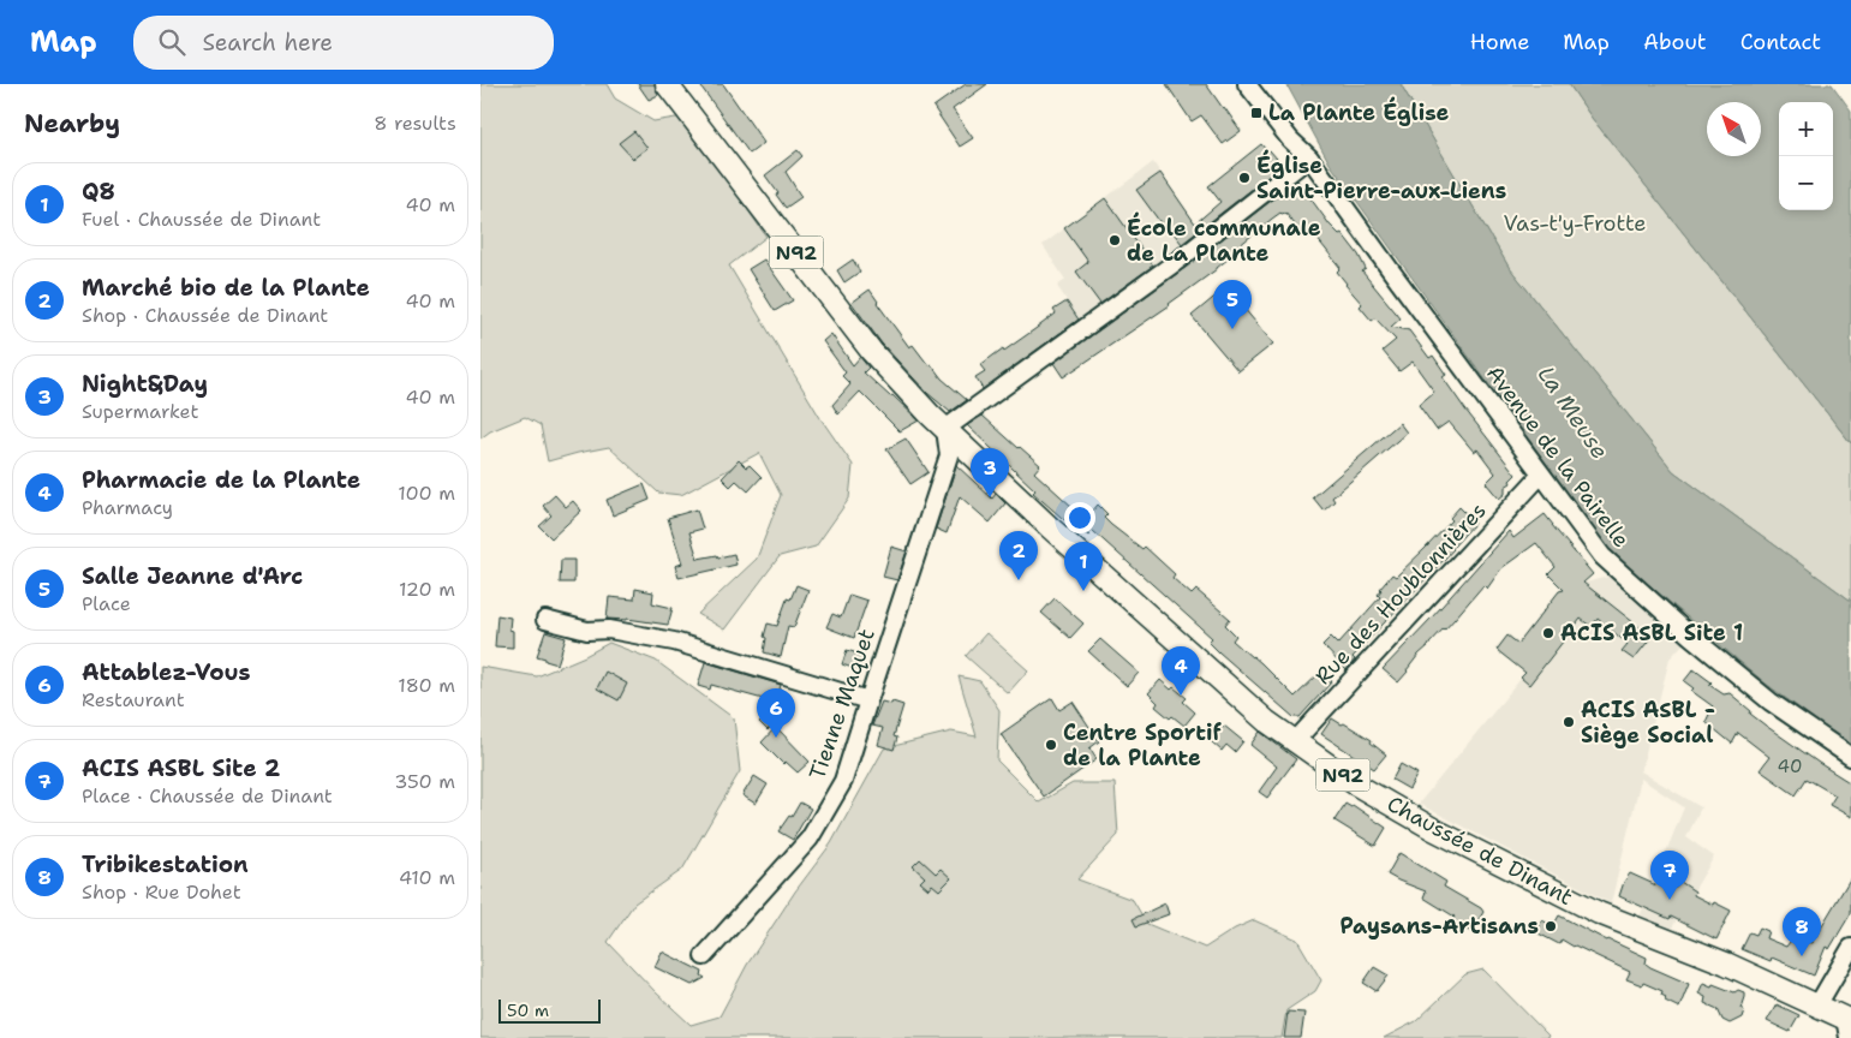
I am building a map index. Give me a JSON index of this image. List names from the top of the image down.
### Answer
{
  "streets": {
    "main road": ["N92", "Chaussée de Dinant"],
    "street": ["Avenue de la Pairelle", "Rue des Houblonnières", "Tienne Maquet"]
  },
  "crossings": [
    ["Avenue de la Pairelle", "Rue des Houblonnières"],
    ["Rue des Houblonnières", "Chaussée de Dinant"],
    ["Tienne Maquet", "Chaussée de Dinant"]
  ],
  "water": ["La Meuse"],
  "parks": ["Vas-t'y-Frotte"],
  "places": {
    "transit": ["La Plante Église"],
    "other": [
      "Église Saint-Pierre-aux-Liens",
      "École communale de La Plante",
      "ACIS ASBL Site 1",
      "ACIS ASBL - Siège Social",
      "Centre Sportif de la Plante",
      "Paysans-Artisans"
    ]
  },
  "house_numbers": ["40"],
  "scale_bar": "50 m",
  "north": "top left",
  "page": {
    "header": "Map",
    "search": "Search here",
    "nav": [
      "Home",
      "Map",
      "About",
      "Contact"
    ],
    "heading": ["Nearby", "8 results"],
    "map_buttons": ["+", "−"],
    "list": [
      {
        "mark": "1",
        "name": "Q8",
        "note": "Fuel · Chaussée de Dinant",
        "value": "40 m"
      },
      {
        "mark": "2",
        "name": "Marché bio de la Plante",
        "note": "Shop · Chaussée de Dinant",
        "value": "40 m"
      },
      {
        "mark": "3",
        "name": "Night&Day",
        "note": "Supermarket",
        "value": "40 m"
      },
      {
        "mark": "4",
        "name": "Pharmacie de la Plante",
        "note": "Pharmacy",
        "value": "100 m"
      },
      {
        "mark": "5",
        "name": "Salle Jeanne d'Arc",
        "note": "Place",
        "value": "120 m"
      },
      {
        "mark": "6",
        "name": "Attablez-Vous",
        "note": "Restaurant",
        "value": "180 m"
      },
      {
        "mark": "7",
        "name": "ACIS ASBL Site 2",
        "note": "Place · Chaussée de Dinant",
        "value": "350 m"
      },
      {
        "mark": "8",
        "name": "Tribikestation",
        "note": "Shop · Rue Dohet",
        "value": "410 m"
      }
    ],
    "pins": [
      "5",
      "3",
      "2",
      "1",
      "4",
      "6",
      "7",
      "8"
    ],
    "scale": "50 m"
  }
}
